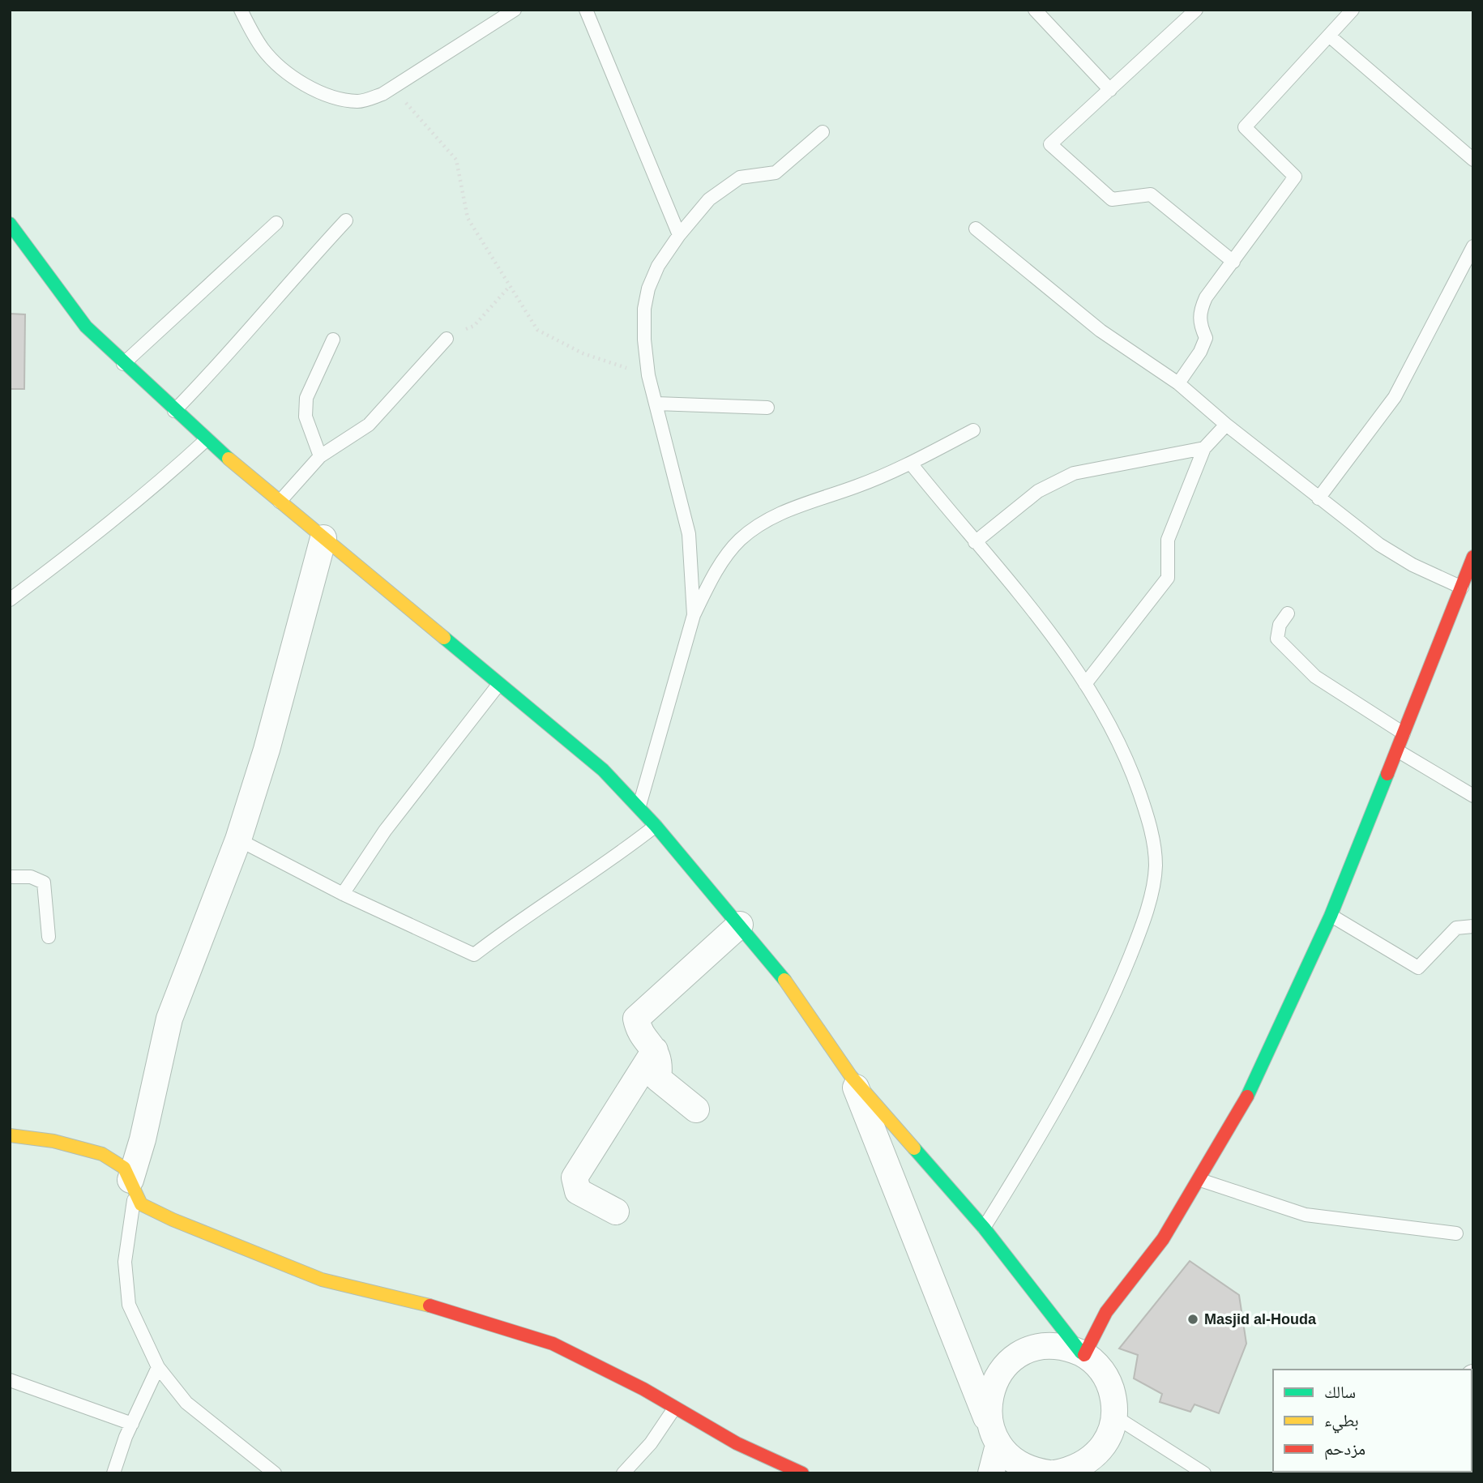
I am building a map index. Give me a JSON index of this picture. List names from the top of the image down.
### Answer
{
  "places": ["Masjid al-Houda"],
  "legend": ["سالك", "بطيء", "مزدحم"]
}
